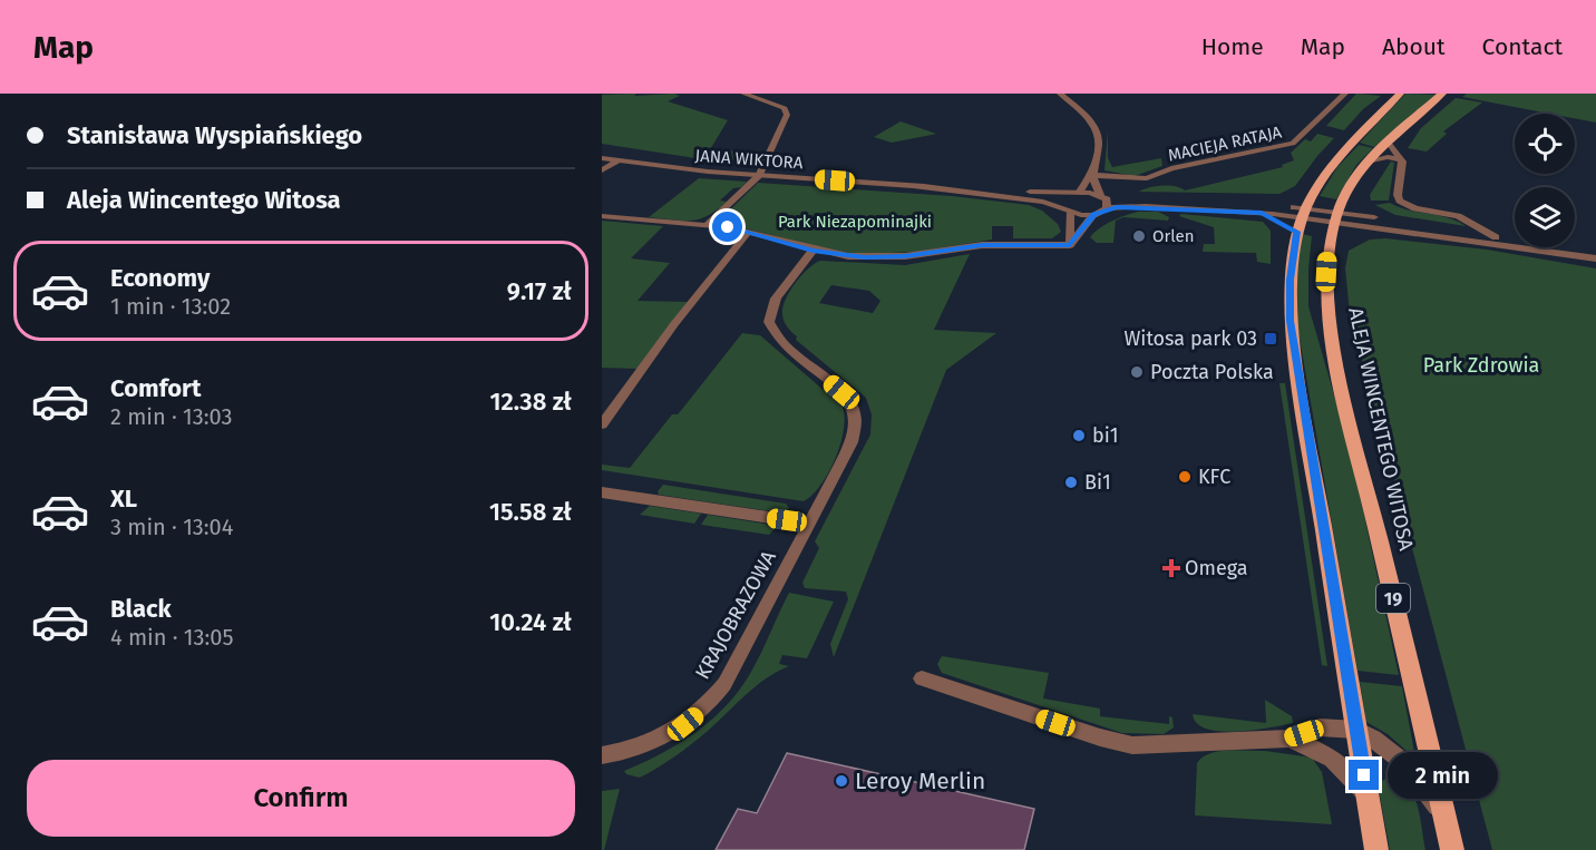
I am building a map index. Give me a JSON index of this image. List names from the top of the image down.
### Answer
{
  "streets": {
    "main road": ["ALEJA WINCENTEGO WITOSA", "19"],
    "street": ["MACIEJA RATAJA", "JANA WIKTORA", "KRAJOBRAZOWA"]
  },
  "parks": ["Park Niezapominajki", "Park Zdrowia"],
  "places": {
    "other": [
      "Orlen",
      "Poczta Polska",
      "bi1",
      "KFC",
      "Bi1",
      "Leroy Merlin"
    ],
    "transit": ["Witosa park 03"],
    "health": ["Omega"]
  },
  "page": {
    "header": "Map",
    "nav": [
      "Home",
      "Map",
      "About",
      "Contact"
    ],
    "banner": ["Stanisława Wyspiańskiego", "Aleja Wincentego Witosa"],
    "list": [
      {
        "name": "Economy",
        "note": "1 min · 13:02",
        "value": "9.17 zł"
      },
      {
        "name": "Comfort",
        "note": "2 min · 13:03",
        "value": "12.38 zł"
      },
      {
        "name": "XL",
        "note": "3 min · 13:04",
        "value": "15.58 zł"
      },
      {
        "name": "Black",
        "note": "4 min · 13:05",
        "value": "10.24 zł"
      }
    ],
    "buttons": "Confirm",
    "bubble": "2 min"
  }
}
